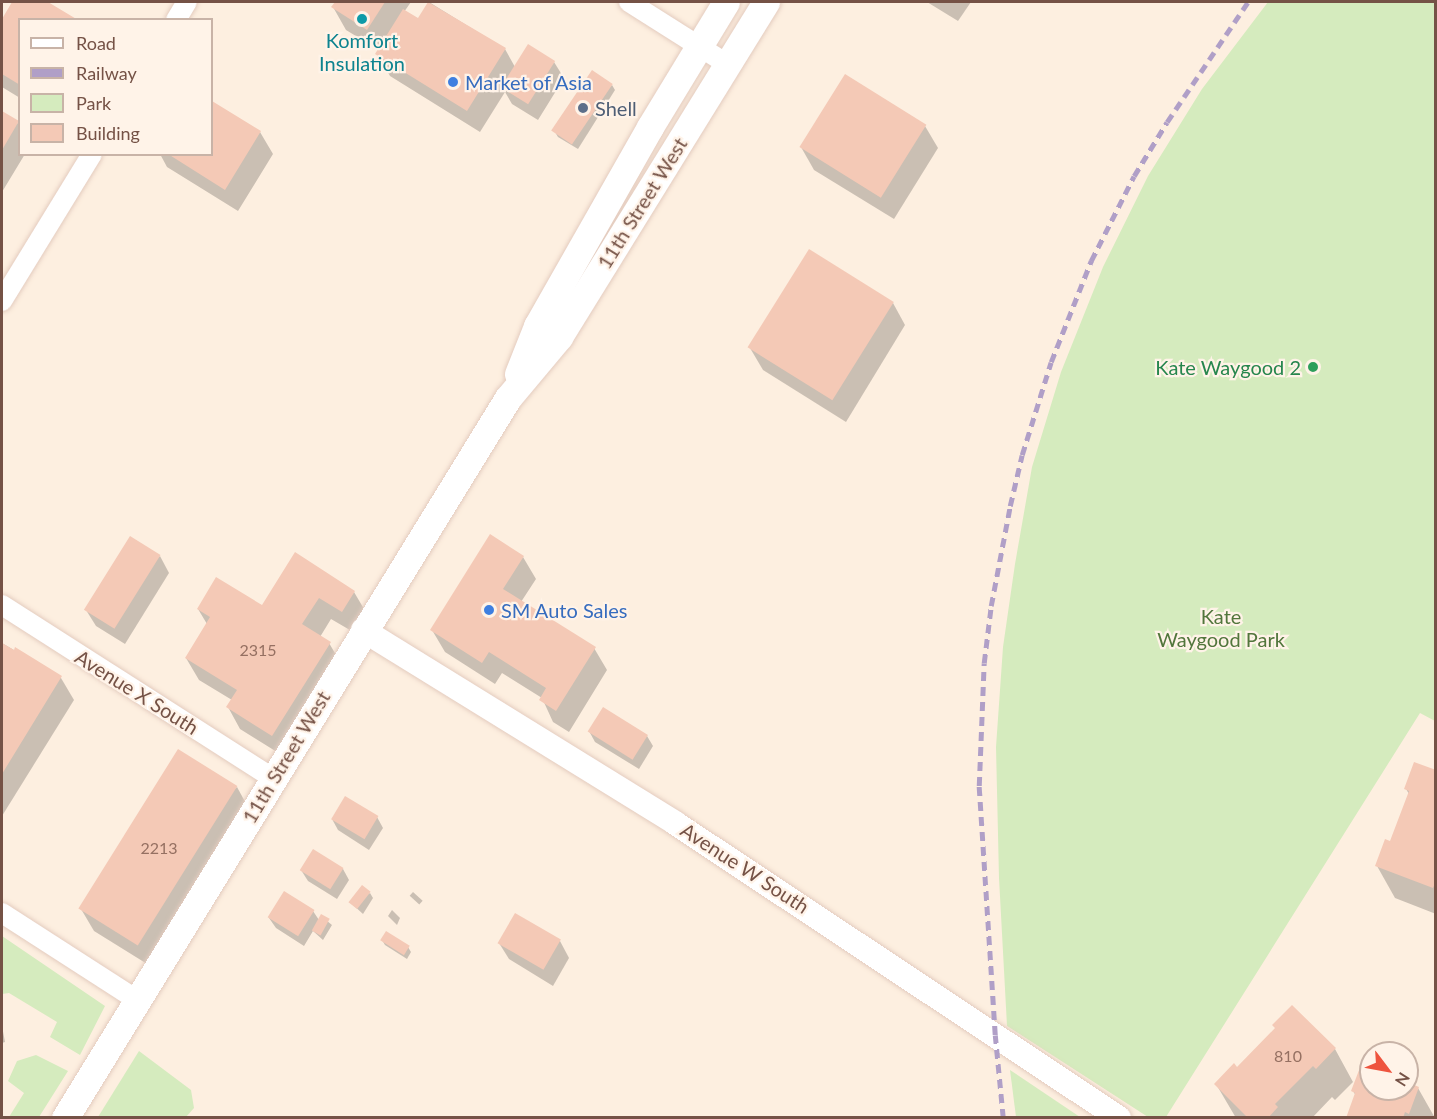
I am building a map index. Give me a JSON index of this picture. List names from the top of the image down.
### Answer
{
  "streets": {
    "main road": ["11th Street West"],
    "street": ["Avenue X South", "Avenue W South"]
  },
  "crossings": [
    ["11th Street West", "Avenue X South"],
    ["11th Street West", "Avenue W South"]
  ],
  "parks": ["Kate Waygood Park"],
  "places": [
    "Komfort Insulation",
    "Market of Asia",
    "Shell",
    "Kate Waygood 2",
    "SM Auto Sales"
  ],
  "house_numbers": ["2315", "2213", "810"],
  "legend": [
    "Road",
    "Railway",
    "Park",
    "Building"
  ],
  "north": "bottom right"
}
